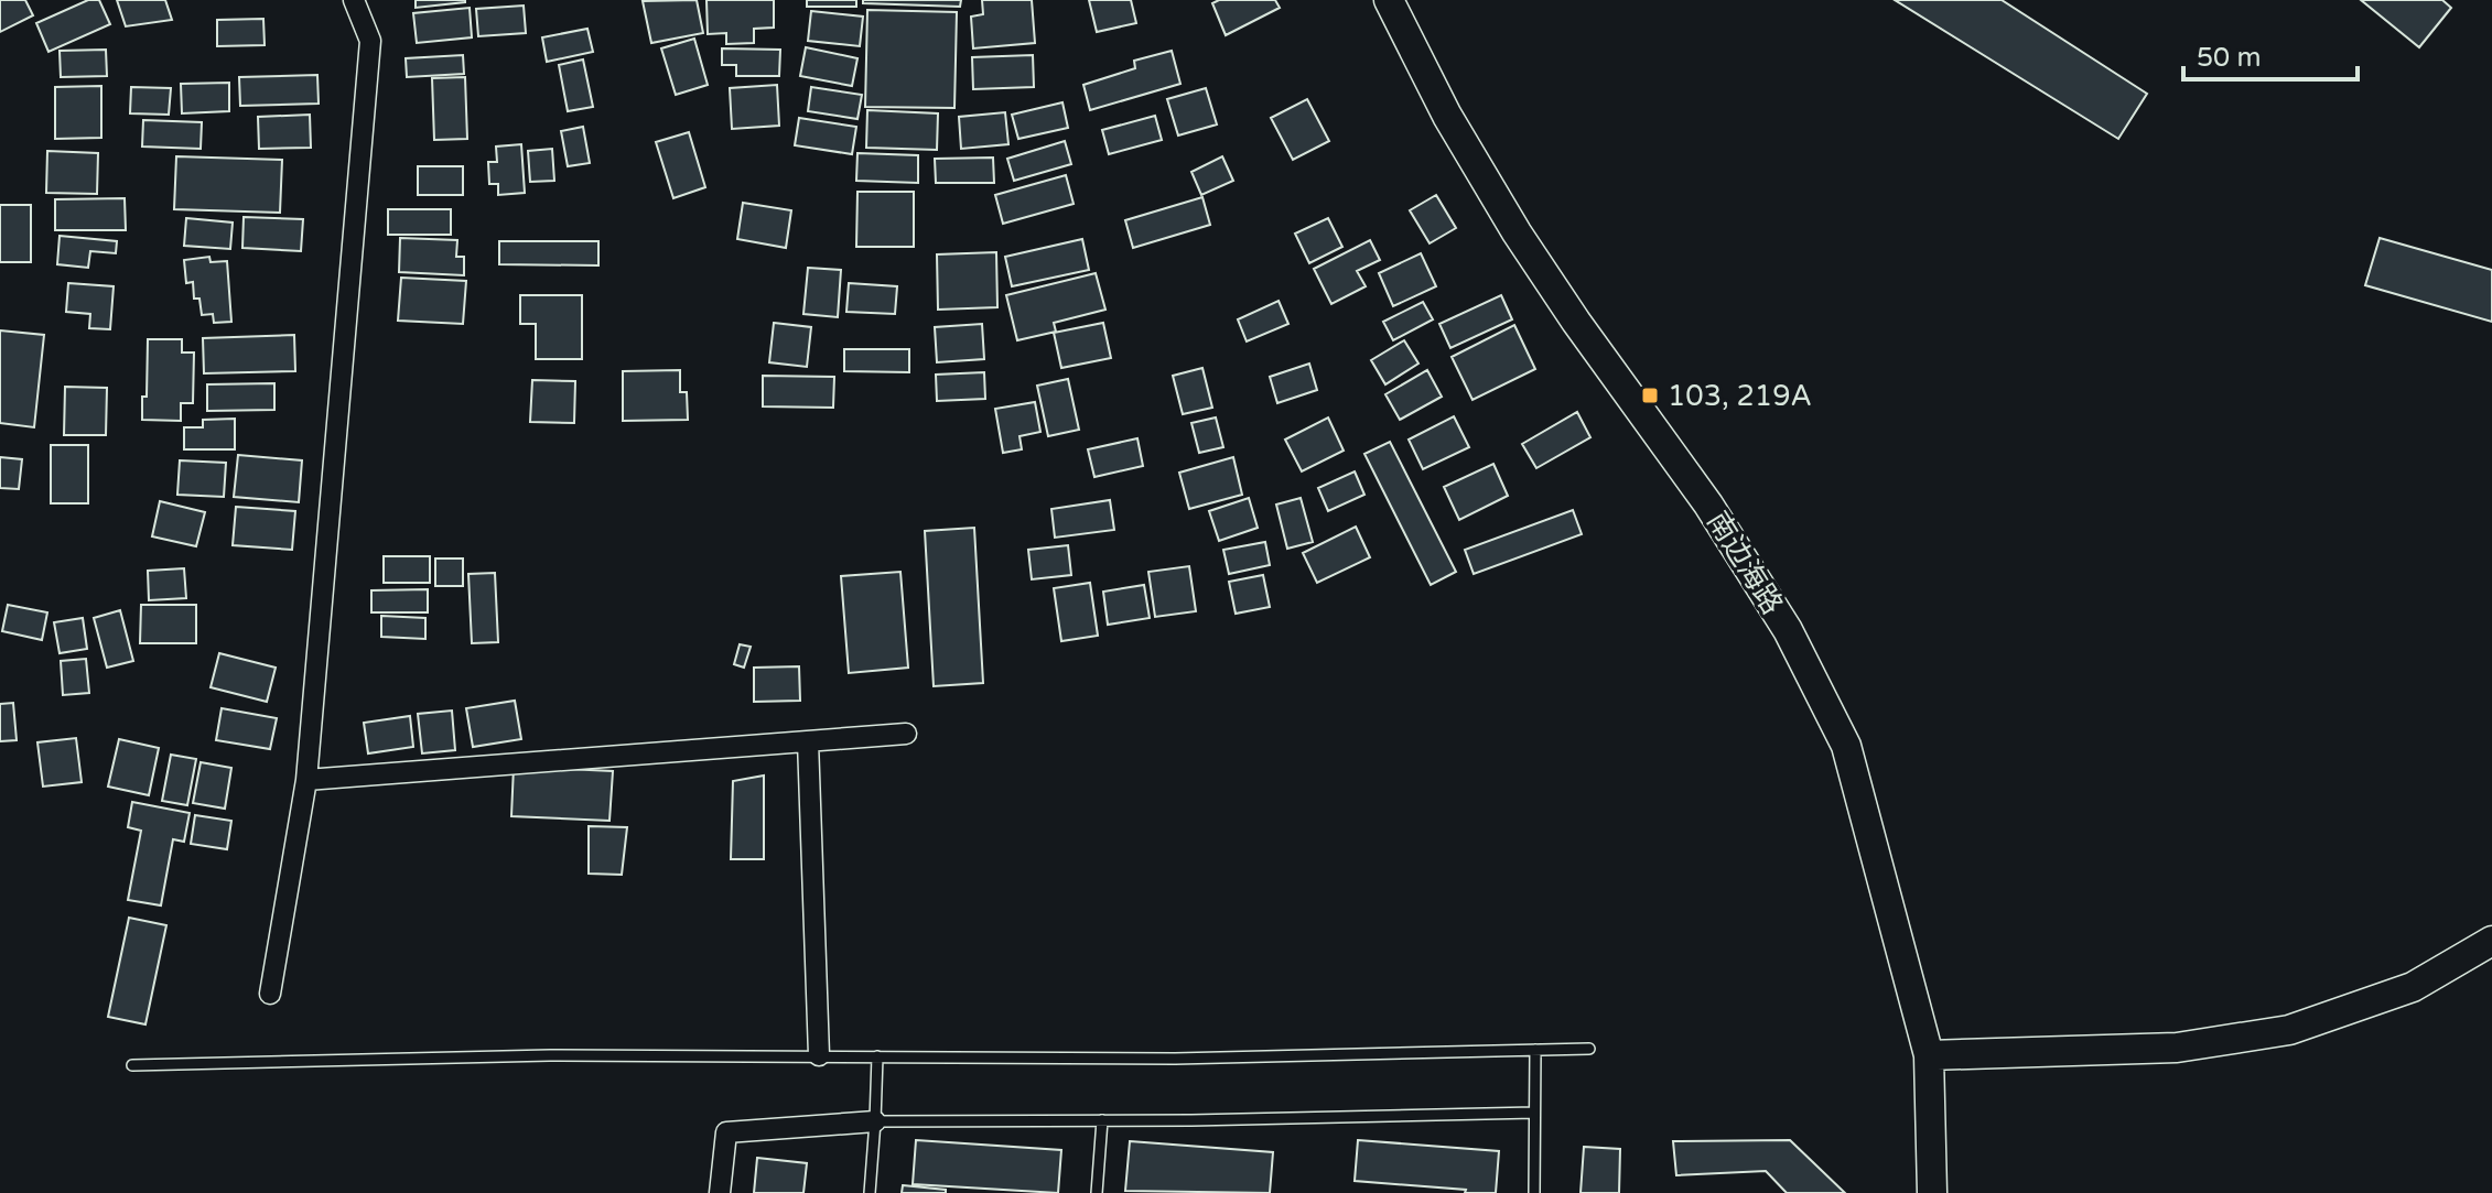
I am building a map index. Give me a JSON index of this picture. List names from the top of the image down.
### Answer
{
  "streets": {
    "main road": ["南边海路"]
  },
  "places": {
    "transit": ["103, 219A"]
  },
  "scale_bar": "50 m"
}
